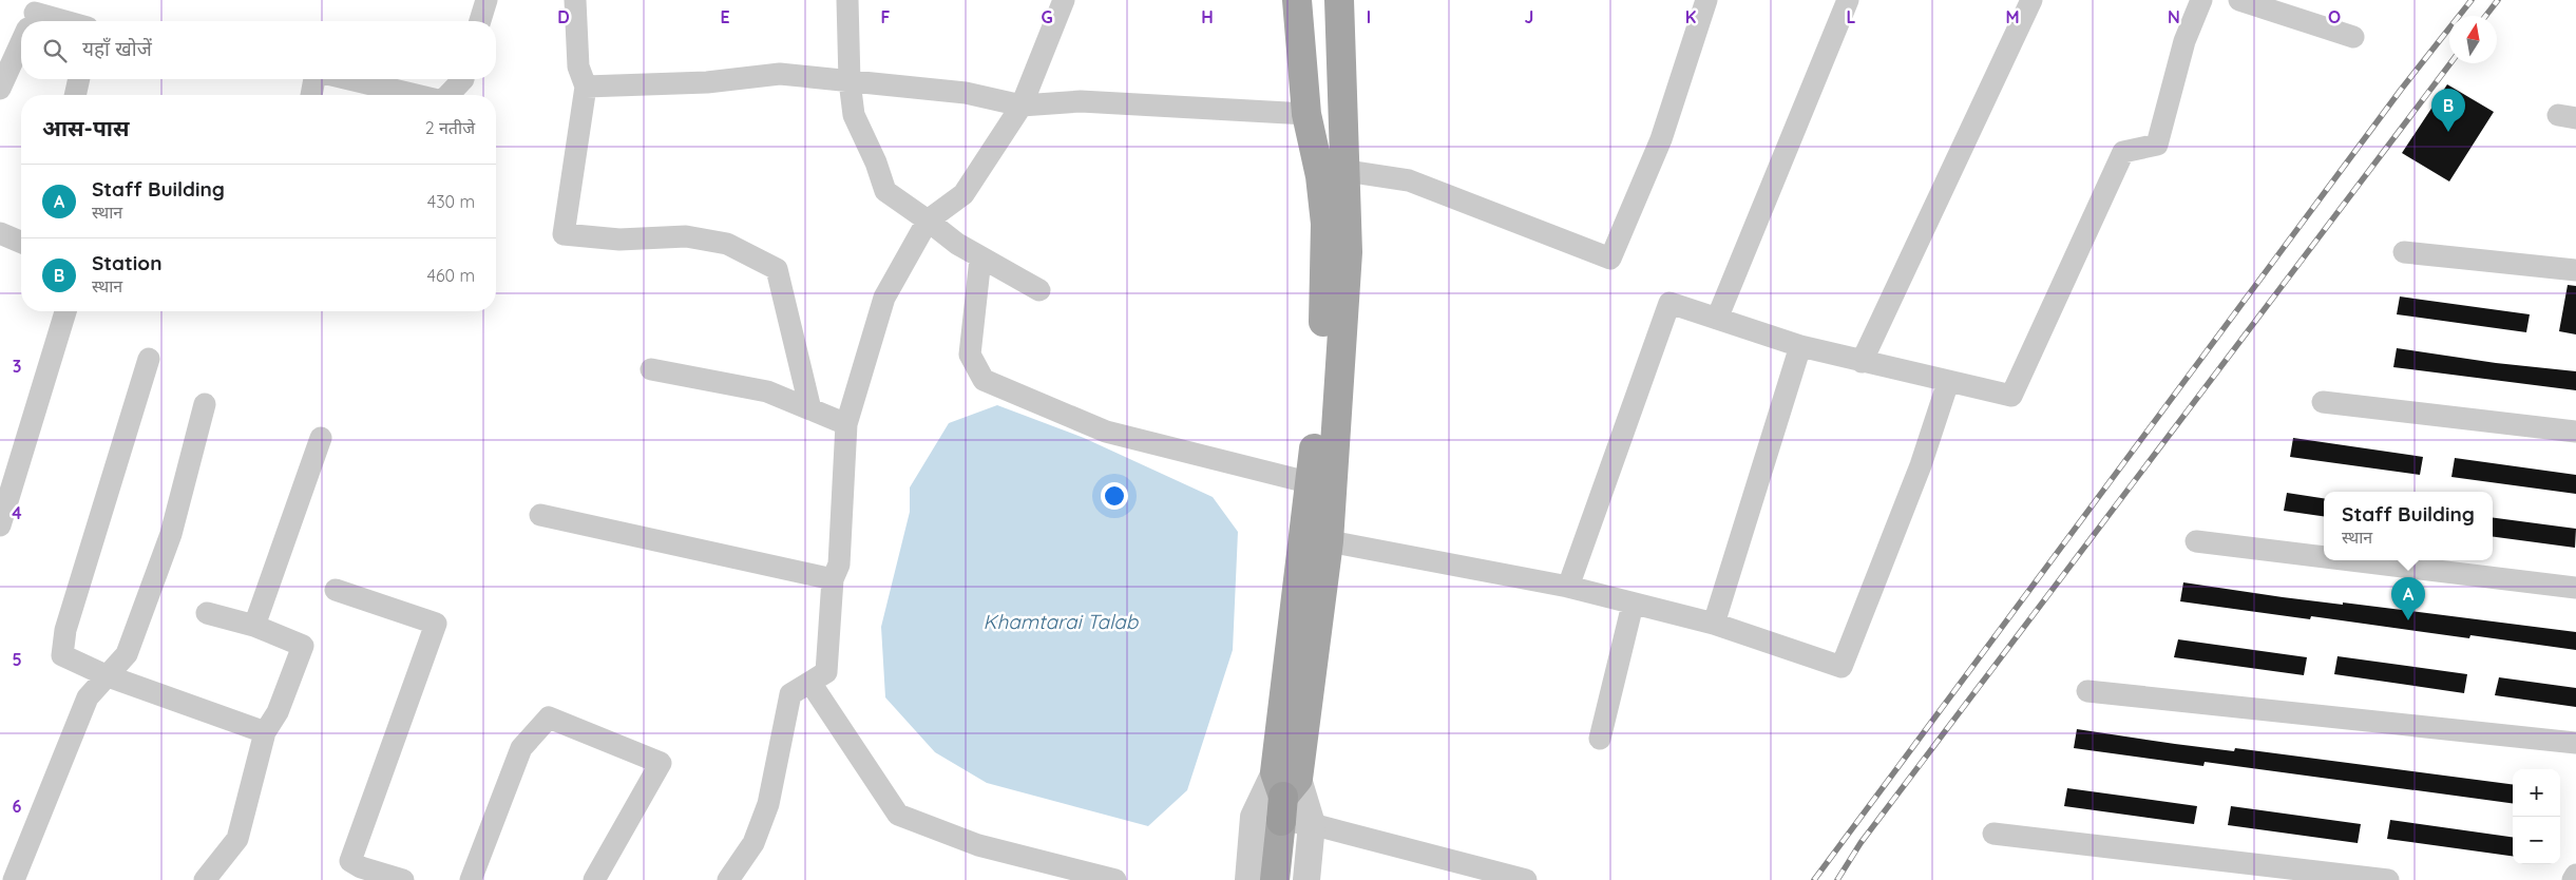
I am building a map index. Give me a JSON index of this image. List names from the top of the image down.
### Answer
{
  "water": ["Khamtarai Talab"],
  "north": "top",
  "page": {
    "search": "यहाँ खोजें",
    "pins": ["B", "A"],
    "heading": ["आस-पास", "2 नतीजे"],
    "list": [
      {
        "mark": "A",
        "name": "Staff Building",
        "note": "स्थान",
        "value": "430 m"
      },
      {
        "mark": "B",
        "name": "Station",
        "note": "स्थान",
        "value": "460 m"
      }
    ],
    "popup": ["Staff Building", "स्थान"],
    "map_buttons": ["+", "−"]
  },
  "grid": {
    "columns": [
      "D",
      "E",
      "F",
      "G",
      "H",
      "I",
      "J",
      "K",
      "L",
      "M",
      "N",
      "O"
    ],
    "rows": [
      "3",
      "4",
      "5",
      "6"
    ]
  }
}
